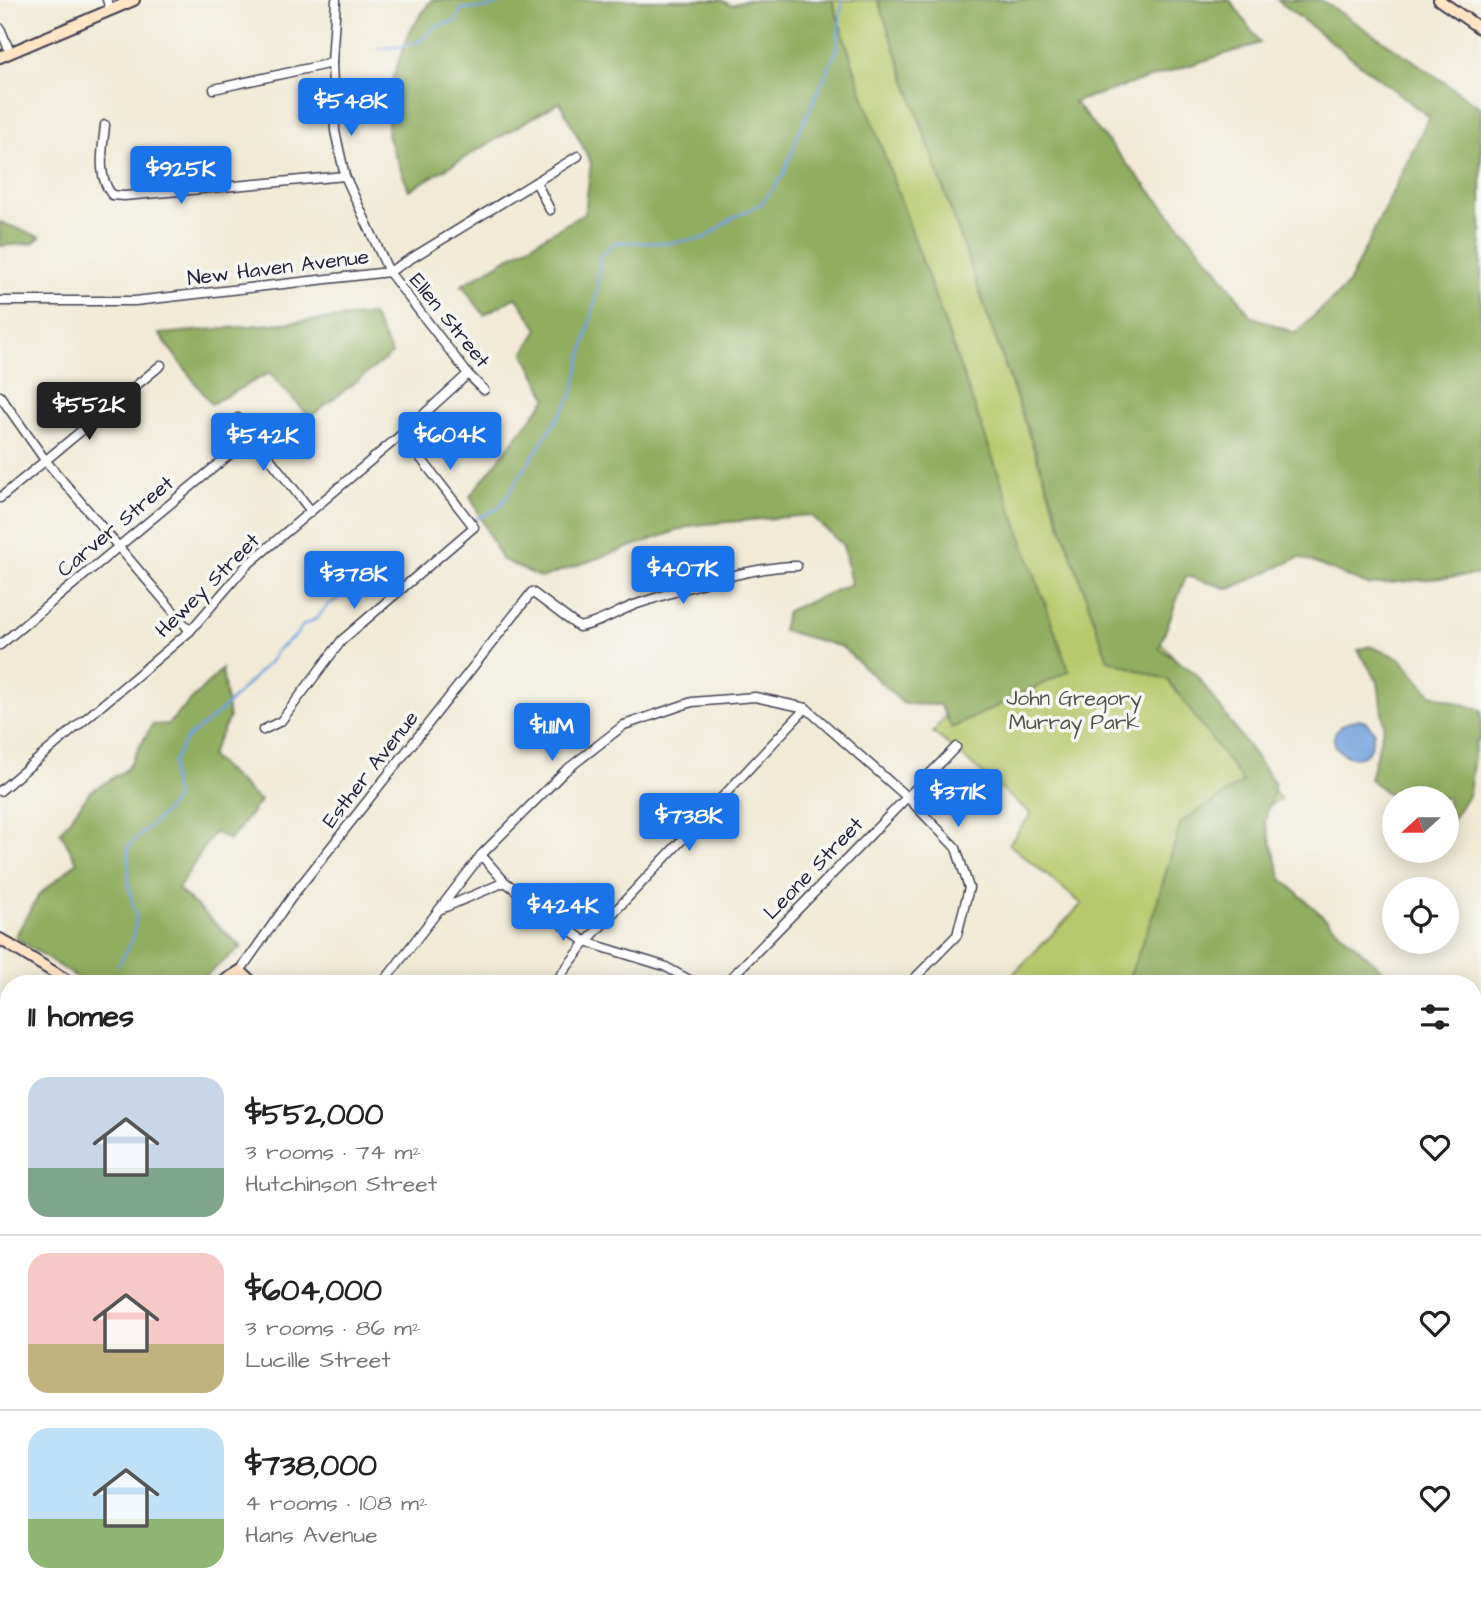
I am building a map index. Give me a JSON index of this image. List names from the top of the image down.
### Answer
{
  "streets": {
    "street": [
      "New Haven Avenue",
      "Ellen Street",
      "Carver Street",
      "Hewey Street",
      "Esther Avenue",
      "Leone Street"
    ]
  },
  "crossings": [
    ["New Haven Avenue", "Ellen Street"],
    ["Ellen Street", "Hewey Street"]
  ],
  "parks": ["John Gregory Murray Park"],
  "north": "left",
  "page": {
    "price": [
      "$548K",
      "$925K",
      "$552K",
      "$604K",
      "$542K",
      "$407K",
      "$378K",
      "$1.11M",
      "$371K",
      "$738K",
      "$424K"
    ],
    "heading": "11 homes",
    "list": [
      {
        "name": "$552,000",
        "note": "3 rooms · 74 m² · Hutchinson Street"
      },
      {
        "name": "$604,000",
        "note": "3 rooms · 86 m² · Lucille Street"
      },
      {
        "name": "$738,000",
        "note": "4 rooms · 108 m² · Hans Avenue"
      }
    ]
  }
}
